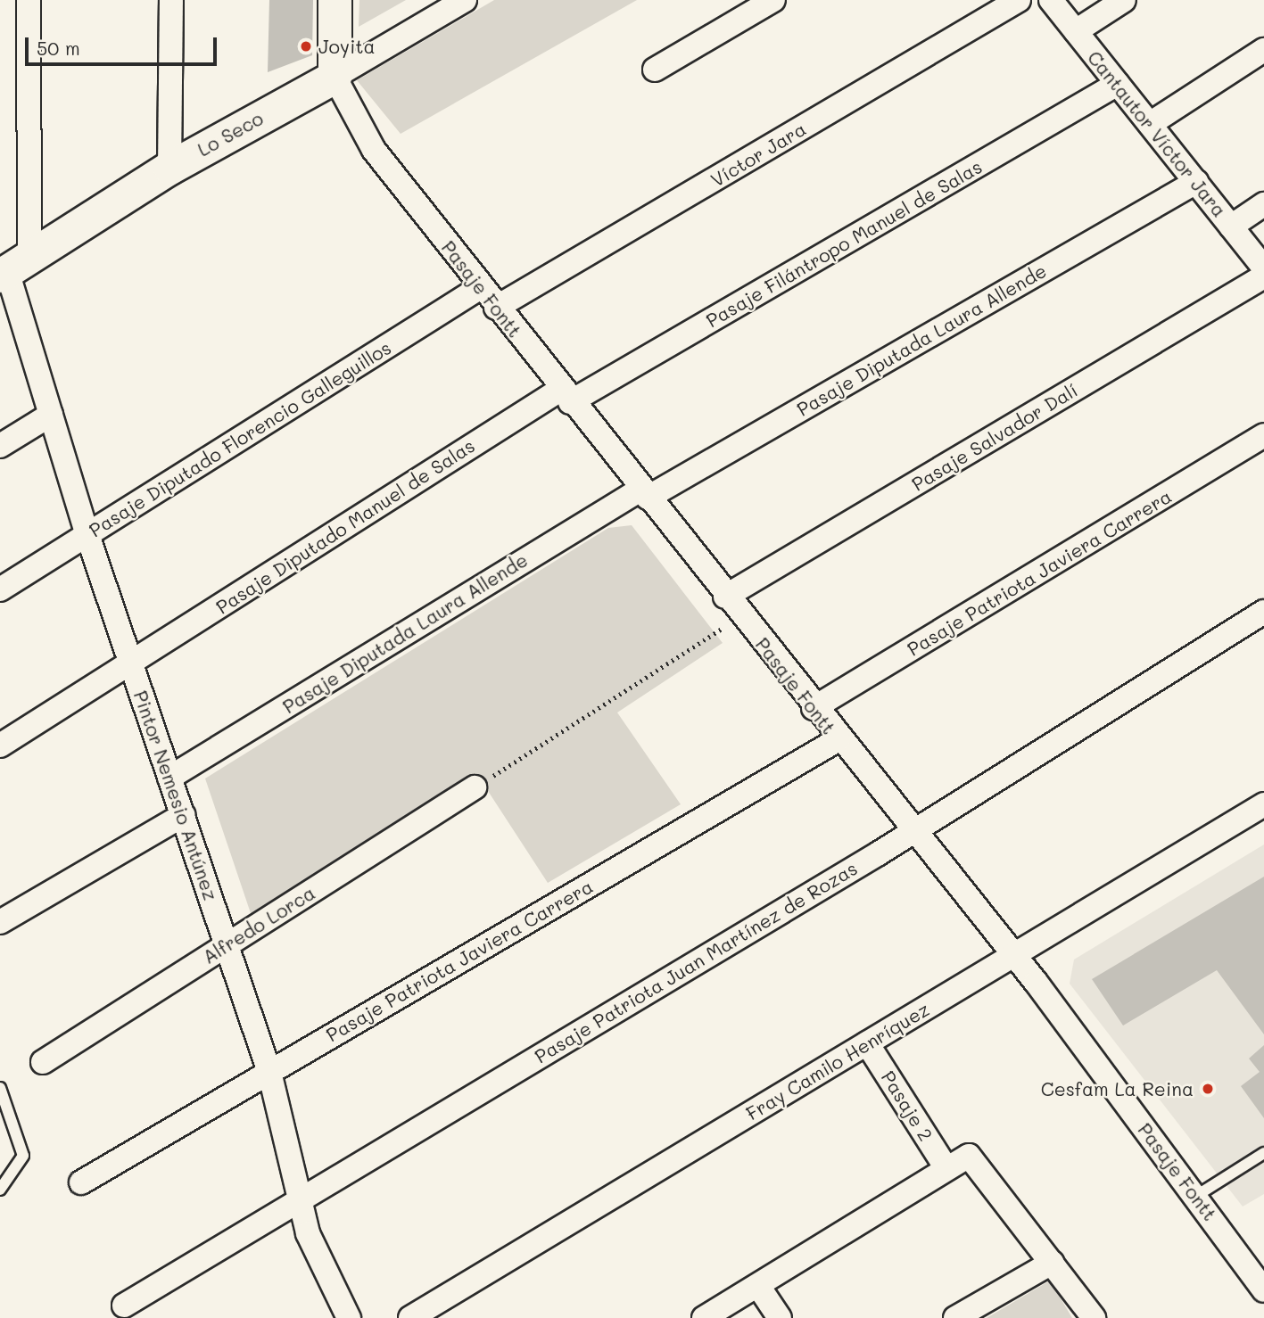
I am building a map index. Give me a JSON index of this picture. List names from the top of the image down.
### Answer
{
  "streets": {
    "main road": ["Lo Seco"],
    "street": [
      "Cantautor Víctor Jara",
      "Víctor Jara",
      "Pasaje Filántropo Manuel de Salas",
      "Pasaje Fontt",
      "Pasaje Diputada Laura Allende",
      "Pasaje Salvador Dalí",
      "Pasaje Diputado Florencio Galleguillos",
      "Pasaje Diputado Manuel de Salas",
      "Pasaje Patriota Javiera Carrera",
      "Pintor Nemesio Antúnez",
      "Alfredo Lorca",
      "Pasaje Patriota Juan Martínez de Rozas",
      "Fray Camilo Henríquez",
      "Pasaje 2"
    ]
  },
  "crossings": [
    ["Lo Seco", "Pasaje Fontt"],
    ["Lo Seco", "Pintor Nemesio Antúnez"],
    ["Cantautor Víctor Jara", "Pasaje Filántropo Manuel de Salas"],
    ["Cantautor Víctor Jara", "Pasaje Diputada Laura Allende"],
    ["Víctor Jara", "Pasaje Fontt"],
    ["Pasaje Filántropo Manuel de Salas", "Pasaje Fontt"],
    ["Pasaje Filántropo Manuel de Salas", "Pasaje Diputado Manuel de Salas"],
    ["Pasaje Fontt", "Pasaje Diputada Laura Allende"],
    ["Pasaje Fontt", "Pasaje Salvador Dalí"],
    ["Pasaje Fontt", "Pasaje Diputado Florencio Galleguillos"],
    ["Pasaje Fontt", "Pasaje Diputado Manuel de Salas"],
    ["Pasaje Fontt", "Pasaje Patriota Javiera Carrera"],
    ["Pasaje Fontt", "Pasaje Patriota Juan Martínez de Rozas"],
    ["Pasaje Fontt", "Fray Camilo Henríquez"],
    ["Pasaje Diputada Laura Allende", "Pintor Nemesio Antúnez"],
    ["Pasaje Diputado Florencio Galleguillos", "Pintor Nemesio Antúnez"],
    ["Pasaje Diputado Manuel de Salas", "Pintor Nemesio Antúnez"],
    ["Pasaje Patriota Javiera Carrera", "Pintor Nemesio Antúnez"],
    ["Pintor Nemesio Antúnez", "Alfredo Lorca"],
    ["Pintor Nemesio Antúnez", "Pasaje Patriota Juan Martínez de Rozas"],
    ["Fray Camilo Henríquez", "Pasaje 2"]
  ],
  "places": ["Joyita", "Cesfam La Reina"],
  "scale_bar": "50 m"
}
